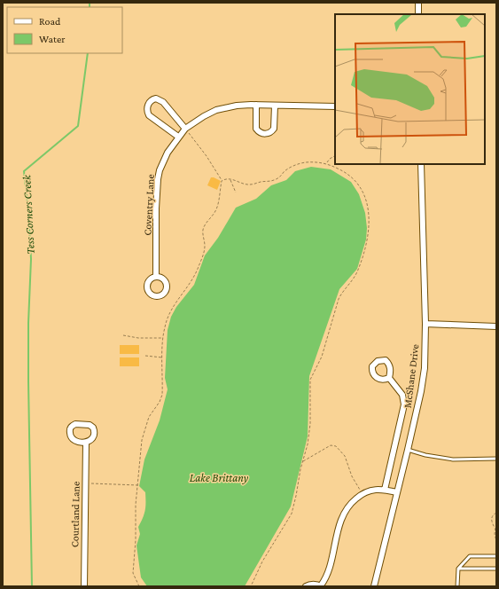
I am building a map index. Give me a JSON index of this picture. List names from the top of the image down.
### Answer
{
  "streets": {
    "street": ["Coventry Lane", "McShane Drive", "Courtland Lane"]
  },
  "water": ["Tess Corners Creek", "Lake Brittany"],
  "legend": ["Road", "Water"]
}
